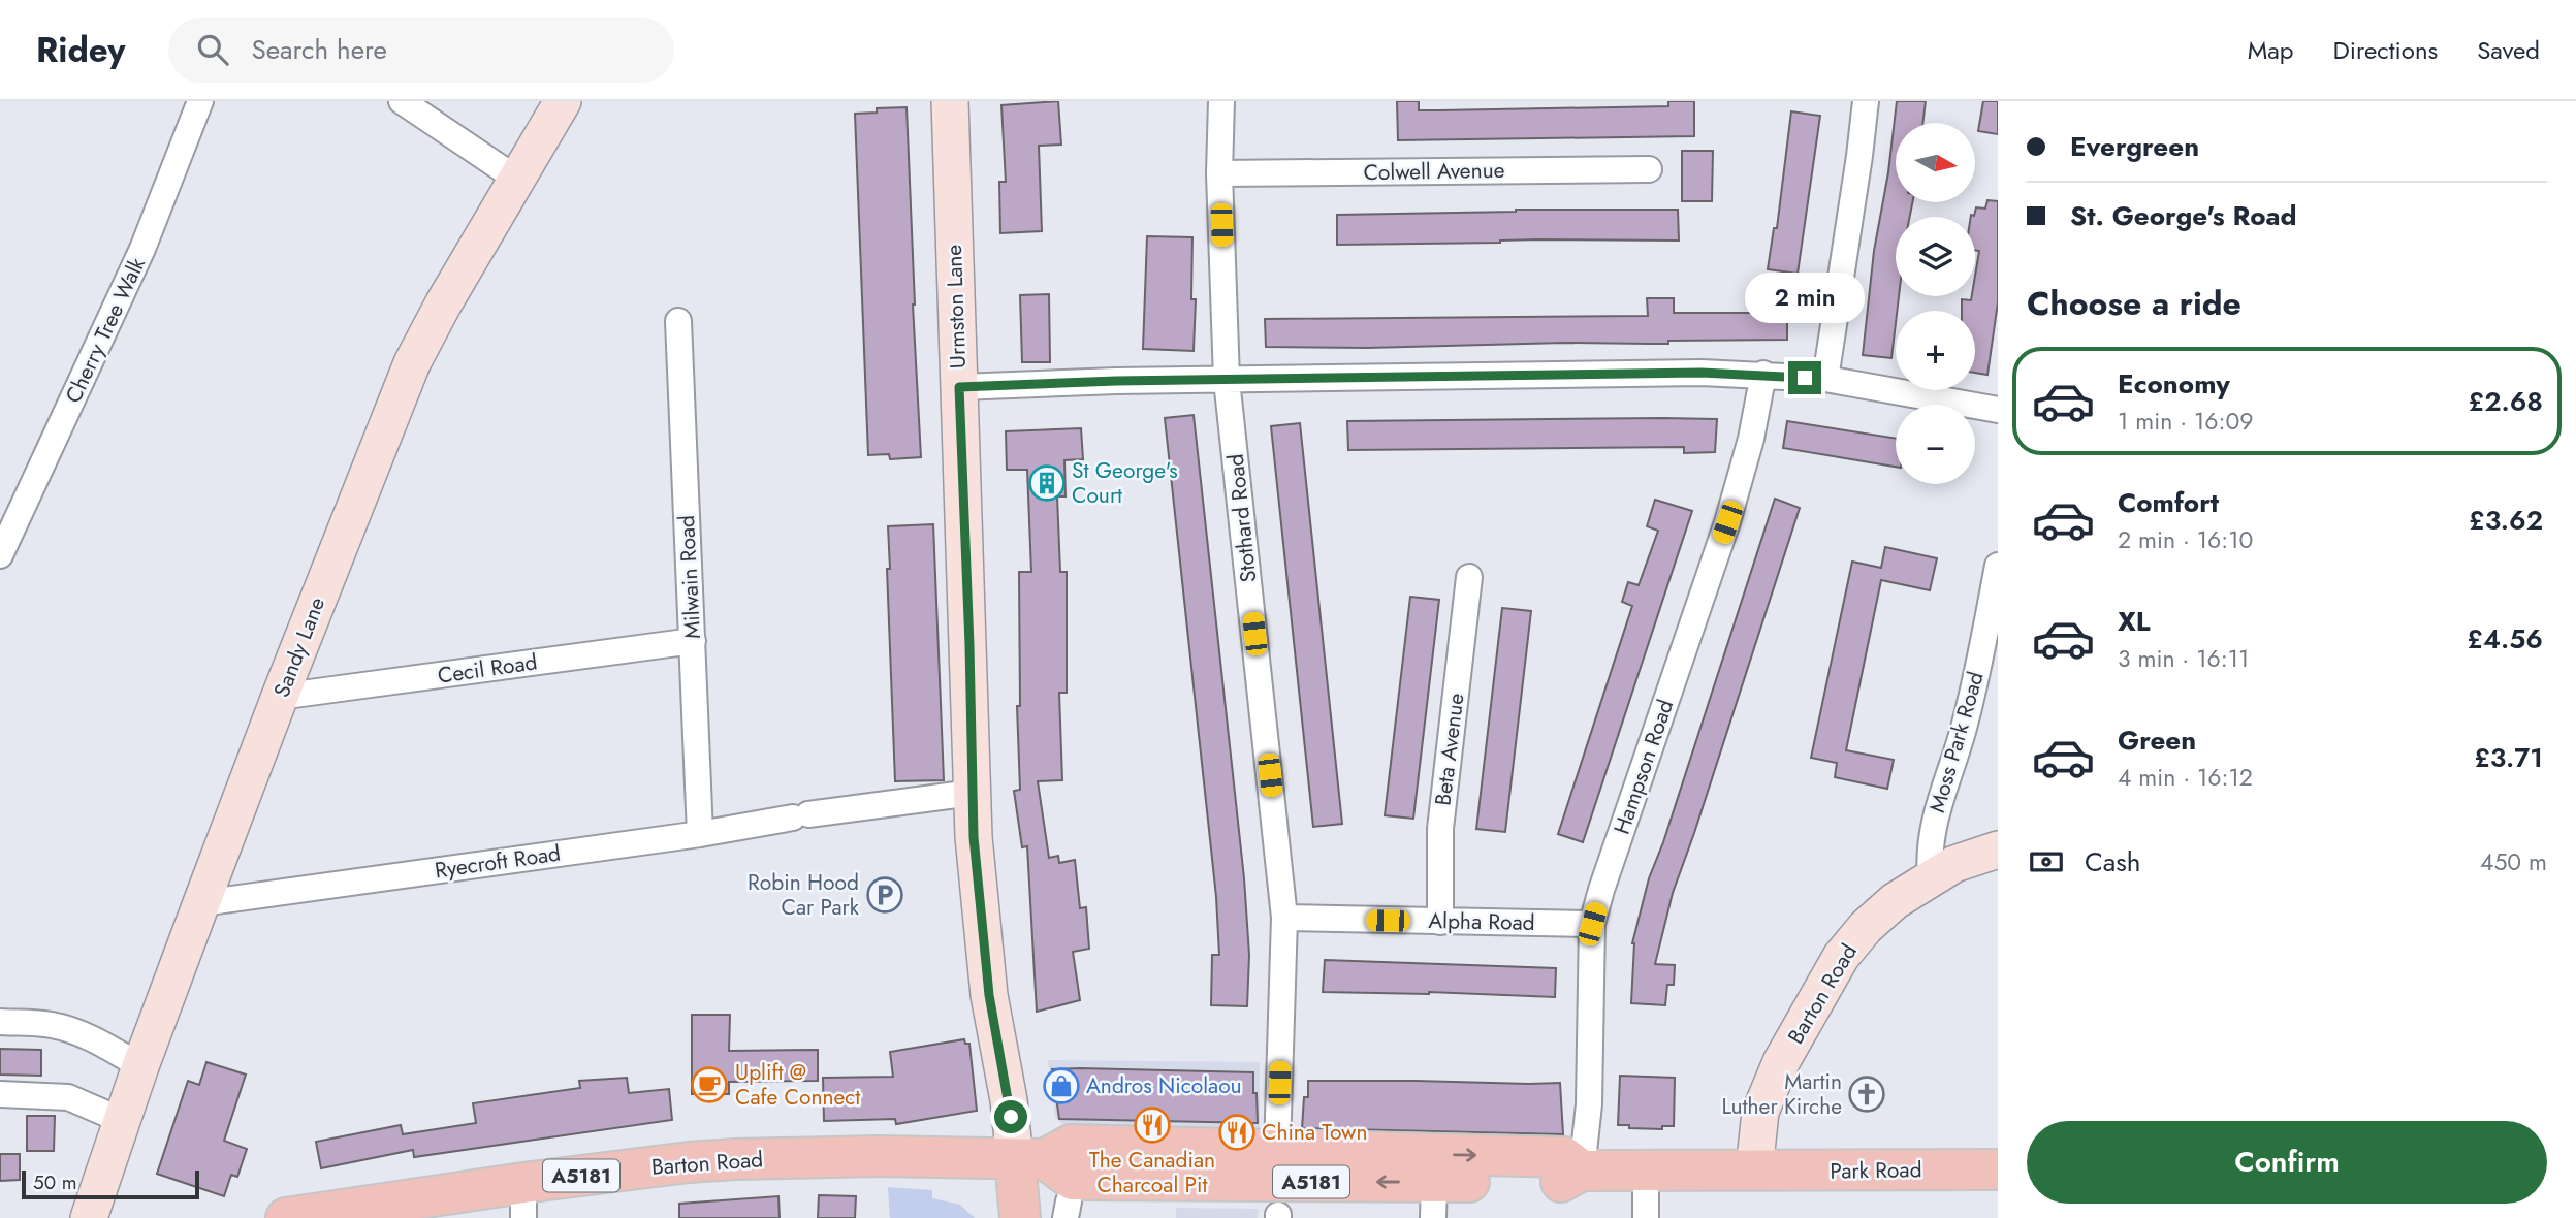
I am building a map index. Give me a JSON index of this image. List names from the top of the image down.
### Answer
{
  "streets": {
    "main road": ["Barton Road", "Park Road", "A5181"],
    "street": [
      "Colwell Avenue",
      "Urmston Lane",
      "Cherry Tree Walk",
      "Stothard Road",
      "Milwain Road",
      "Sandy Lane",
      "Cecil Road",
      "Moss Park Road",
      "Beta Avenue",
      "Hampson Road",
      "Ryecroft Road",
      "Alpha Road"
    ]
  },
  "crossings": [
    ["Colwell Avenue", "Stothard Road"],
    ["Urmston Lane", "Ryecroft Road"],
    ["Urmston Lane", "Barton Road"],
    ["Stothard Road", "Alpha Road"],
    ["Stothard Road", "Barton Road"],
    ["Milwain Road", "Cecil Road"],
    ["Milwain Road", "Ryecroft Road"],
    ["Sandy Lane", "Cecil Road"],
    ["Sandy Lane", "Ryecroft Road"],
    ["Moss Park Road", "Barton Road"],
    ["Beta Avenue", "Alpha Road"],
    ["Hampson Road", "Alpha Road"],
    ["Hampson Road", "Barton Road"],
    ["Barton Road", "Park Road"]
  ],
  "places": {
    "building": ["St George's Court"],
    "parking": ["Robin Hood Car Park"],
    "cafe": ["Uplift @ Cafe Connect"],
    "shop": ["Andros Nicolaou"],
    "church": ["Martin Luther Kirche"],
    "restaurant": ["The Canadian Charcoal Pit", "China Town"]
  },
  "scale_bar": "50 m",
  "north": "right",
  "page": {
    "header": "Ridey",
    "search": "Search here",
    "nav": ["Map", "Directions", "Saved"],
    "banner": ["Evergreen", "St. George's Road"],
    "map_buttons": ["+", "−"],
    "heading": "Choose a ride",
    "bubble": "2 min",
    "list": [
      {
        "name": "Economy",
        "note": "1 min · 16:09",
        "value": "£2.68"
      },
      {
        "name": "Comfort",
        "note": "2 min · 16:10",
        "value": "£3.62"
      },
      {
        "name": "XL",
        "note": "3 min · 16:11",
        "value": "£4.56"
      },
      {
        "name": "Green",
        "note": "4 min · 16:12",
        "value": "£3.71"
      }
    ],
    "pay": ["Cash", "450 m"],
    "buttons": "Confirm",
    "scale": "50 m"
  }
}
